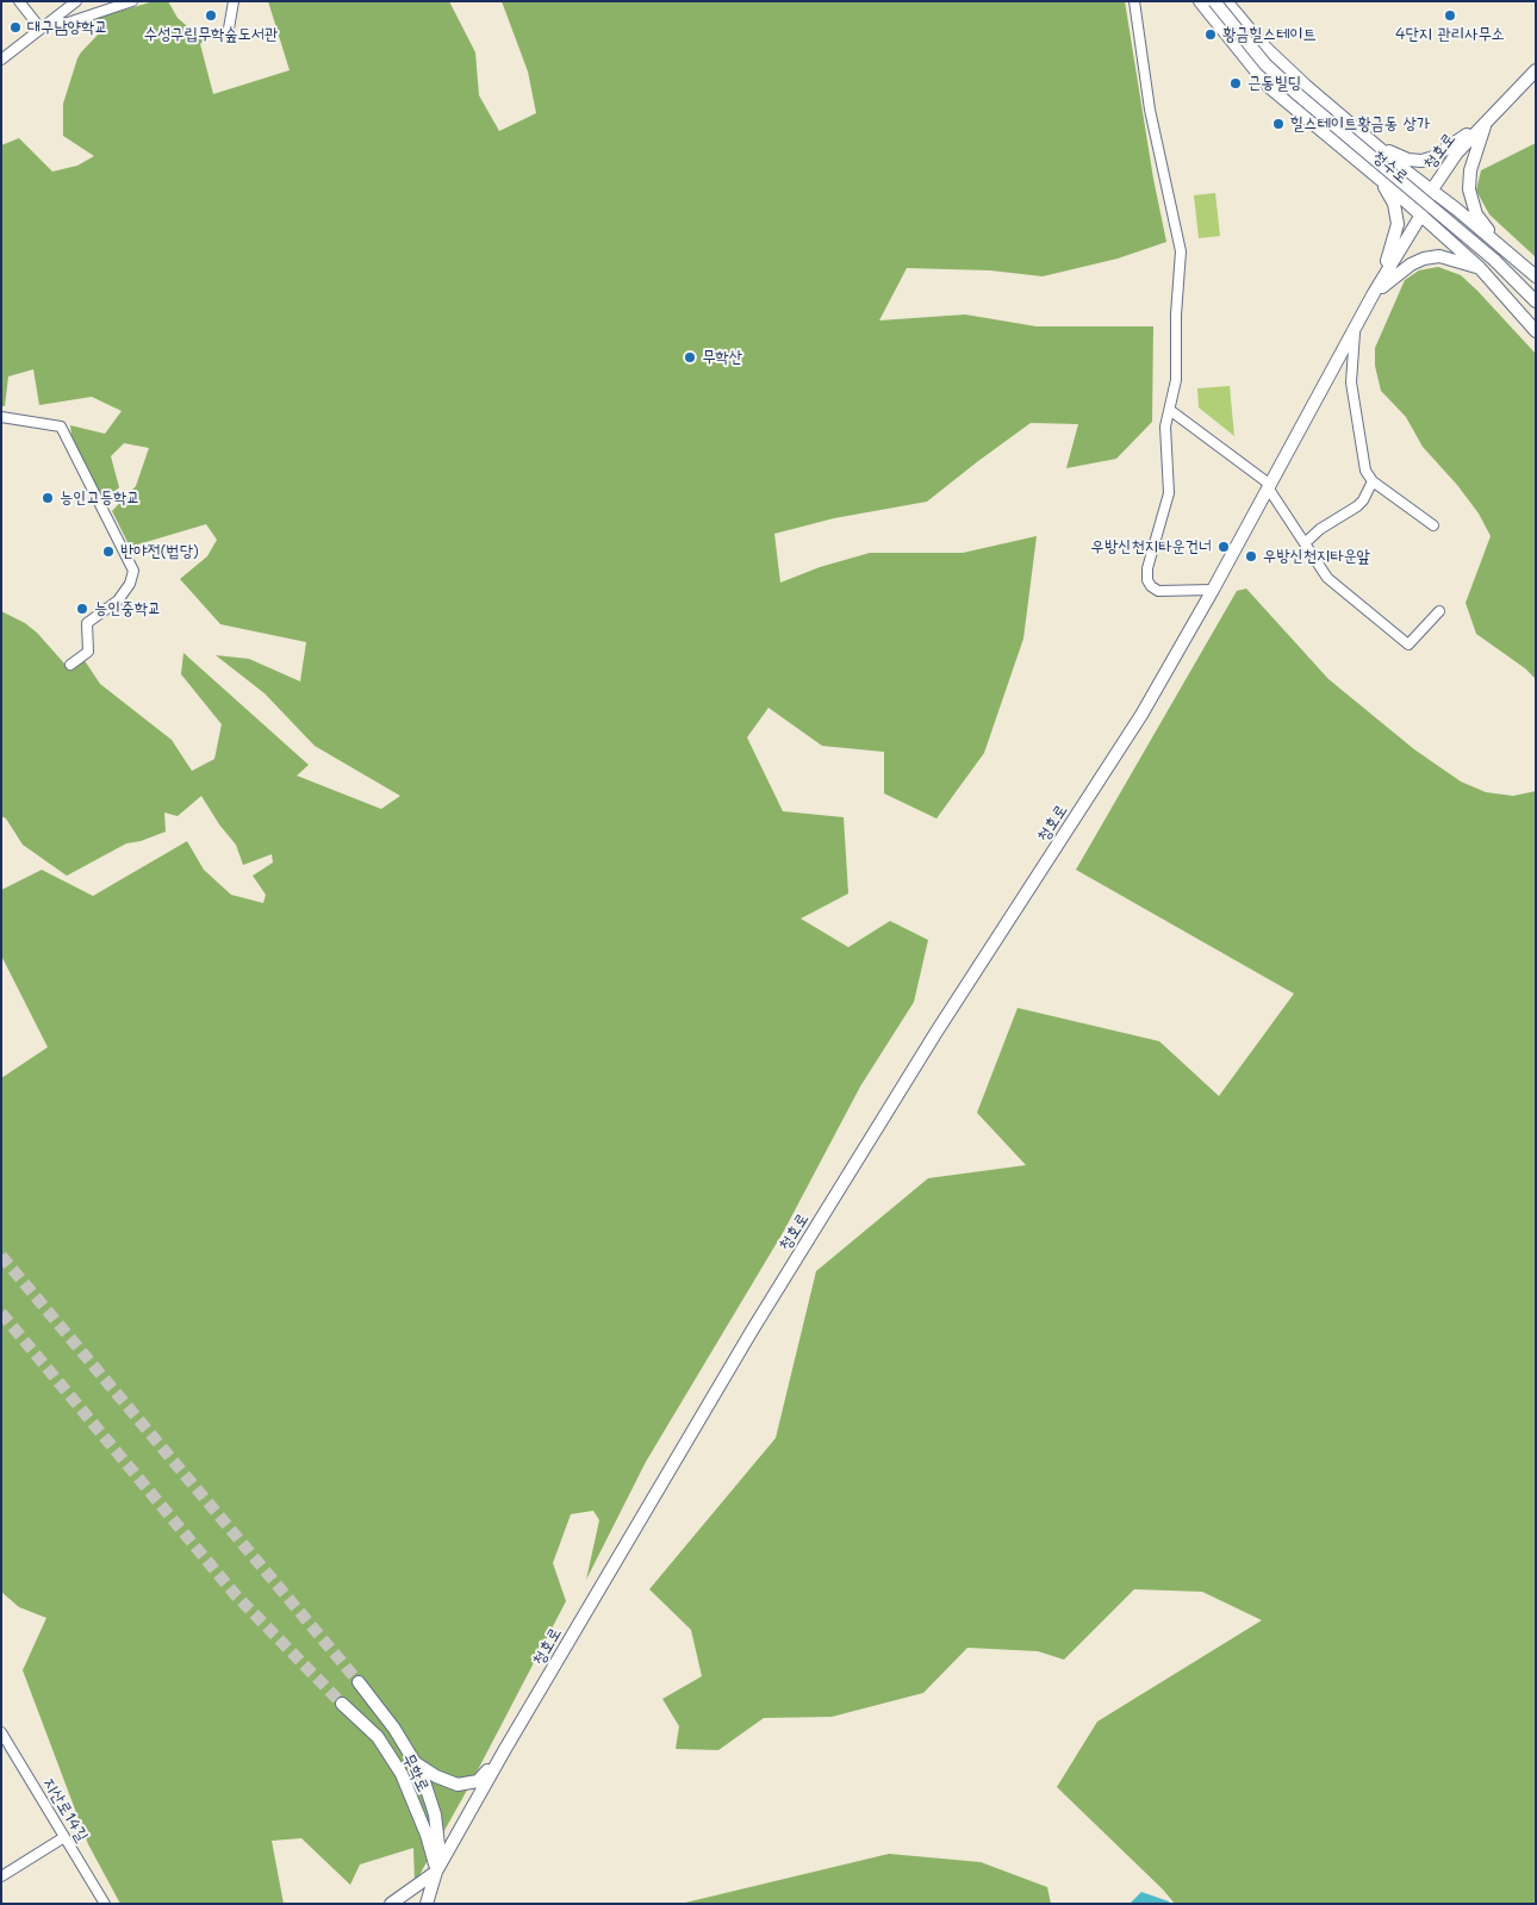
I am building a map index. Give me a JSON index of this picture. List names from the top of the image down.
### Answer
{
  "streets": {
    "main road": ["청호로", "청수로", "무학로"],
    "street": ["지산로14길"]
  },
  "crossings": [
    ["청호로", "청수로"],
    ["청호로", "무학로"]
  ],
  "places": [
    "수성구립무학숲도서관",
    "4단지 관리사무소",
    "대구남양학교",
    "황금힐스테이트",
    "근동빌딩",
    "힐스테이트황금동 상가",
    "무학산",
    "능인고등학교",
    "우방신천지타운건너",
    "반야전(법당)",
    "우방신천지타운앞",
    "능인중학교"
  ]
}
